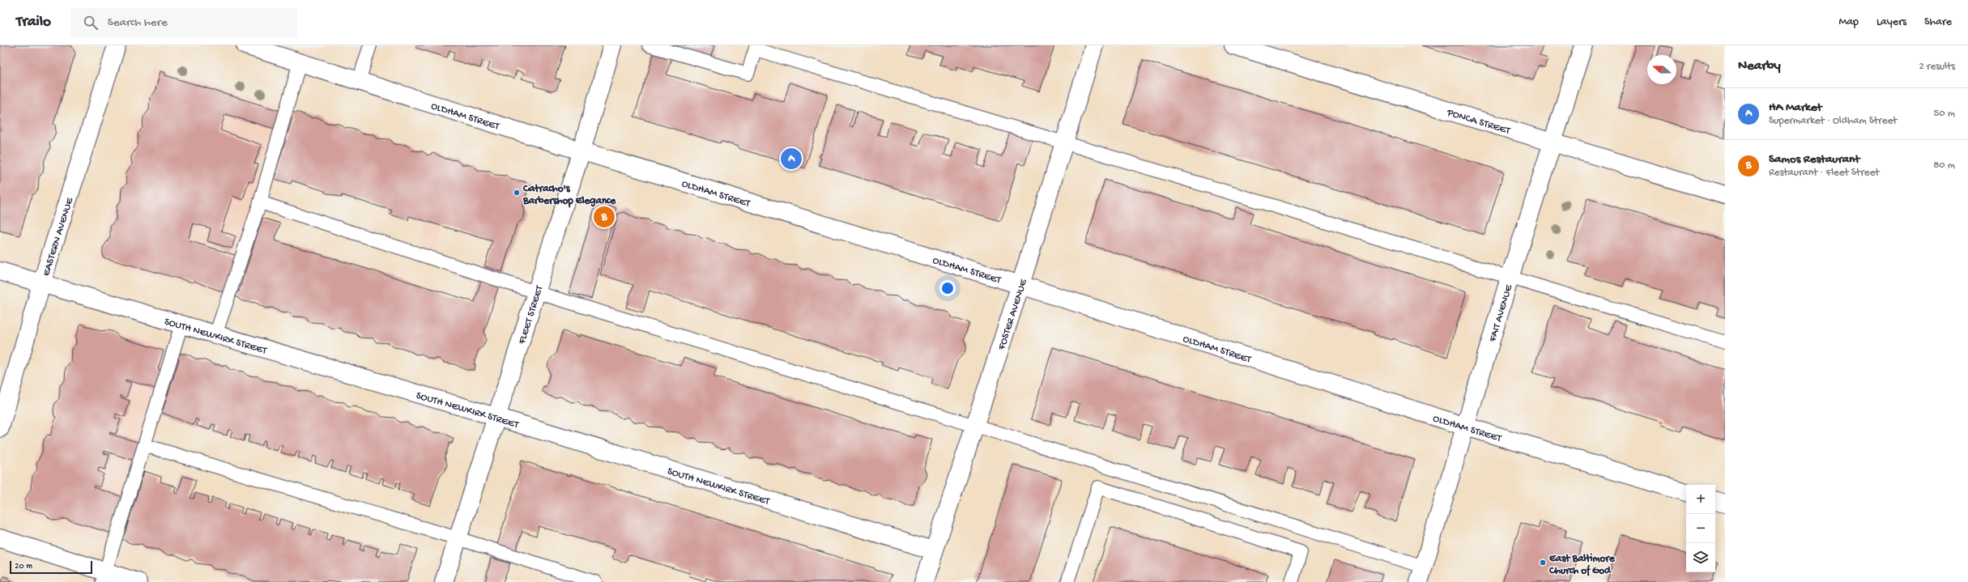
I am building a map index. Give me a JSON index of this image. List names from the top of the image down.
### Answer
{
  "streets": {
    "street": [
      "OLDHAM STREET",
      "PONCA STREET",
      "EASTERN AVENUE",
      "FAIT AVENUE",
      "FLEET STREET",
      "FOSTER AVENUE",
      "SOUTH NEWKIRK STREET"
    ]
  },
  "crossings": [
    ["OLDHAM STREET", "FAIT AVENUE"],
    ["OLDHAM STREET", "FLEET STREET"],
    ["OLDHAM STREET", "FOSTER AVENUE"],
    ["PONCA STREET", "FAIT AVENUE"],
    ["EASTERN AVENUE", "SOUTH NEWKIRK STREET"],
    ["FLEET STREET", "SOUTH NEWKIRK STREET"],
    ["FOSTER AVENUE", "SOUTH NEWKIRK STREET"]
  ],
  "places": ["Catracho's Barbershop Elegance", "East Baltimore Church of God"],
  "scale_bar": "20 m",
  "north": "left",
  "page": {
    "header": "Trailo",
    "search": "Search here",
    "nav": ["Map", "Layers", "Share"],
    "heading": ["Nearby", "2 results"],
    "list": [
      {
        "mark": "A",
        "name": "HA Market",
        "note": "Supermarket · Oldham Street",
        "value": "50 m"
      },
      {
        "mark": "B",
        "name": "Samos Restaurant",
        "note": "Restaurant · Fleet Street",
        "value": "80 m"
      }
    ],
    "pins": ["A", "B"],
    "map_buttons": ["+", "−"],
    "scale": "20 m"
  }
}
